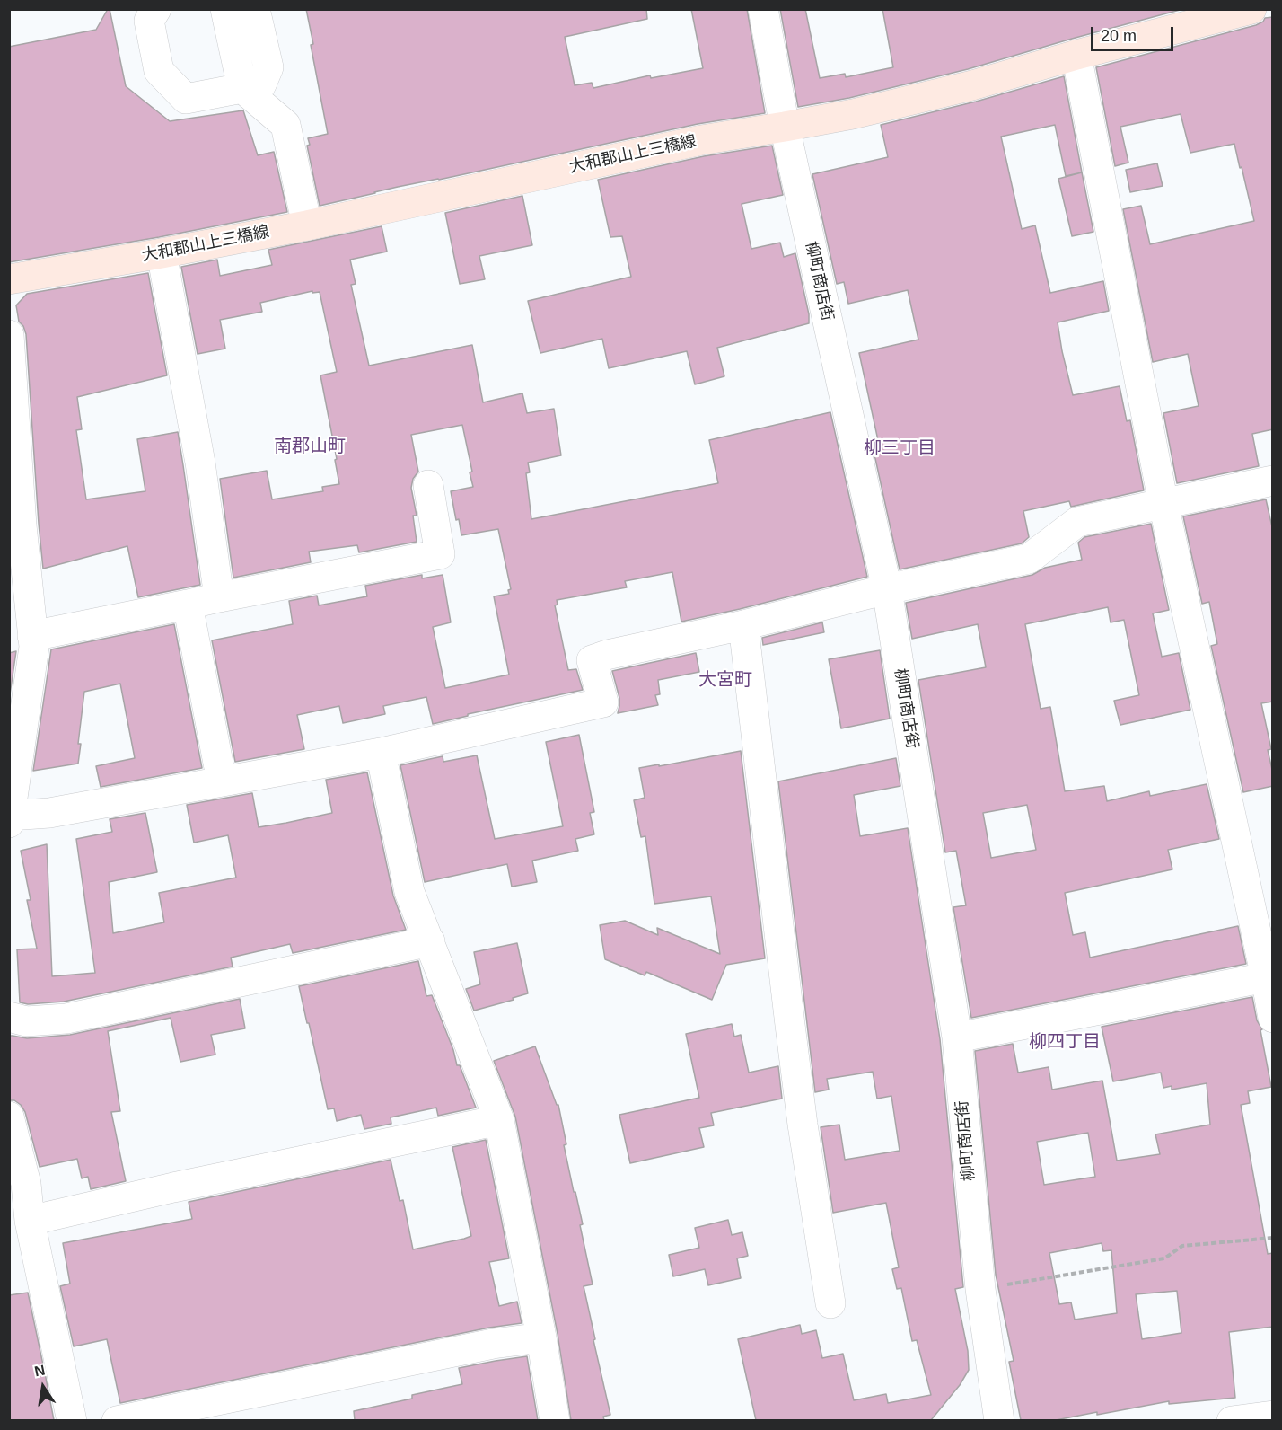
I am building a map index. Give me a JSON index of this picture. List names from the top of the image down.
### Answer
{
  "streets": {
    "main road": ["大和郡山上三橋線"],
    "street": ["柳町商店街"]
  },
  "crossings": [
    ["大和郡山上三橋線", "柳町商店街"]
  ],
  "districts": [
    "南郡山町",
    "柳三丁目",
    "大宮町",
    "柳四丁目"
  ],
  "scale_bar": "20 m",
  "north": "top"
}
